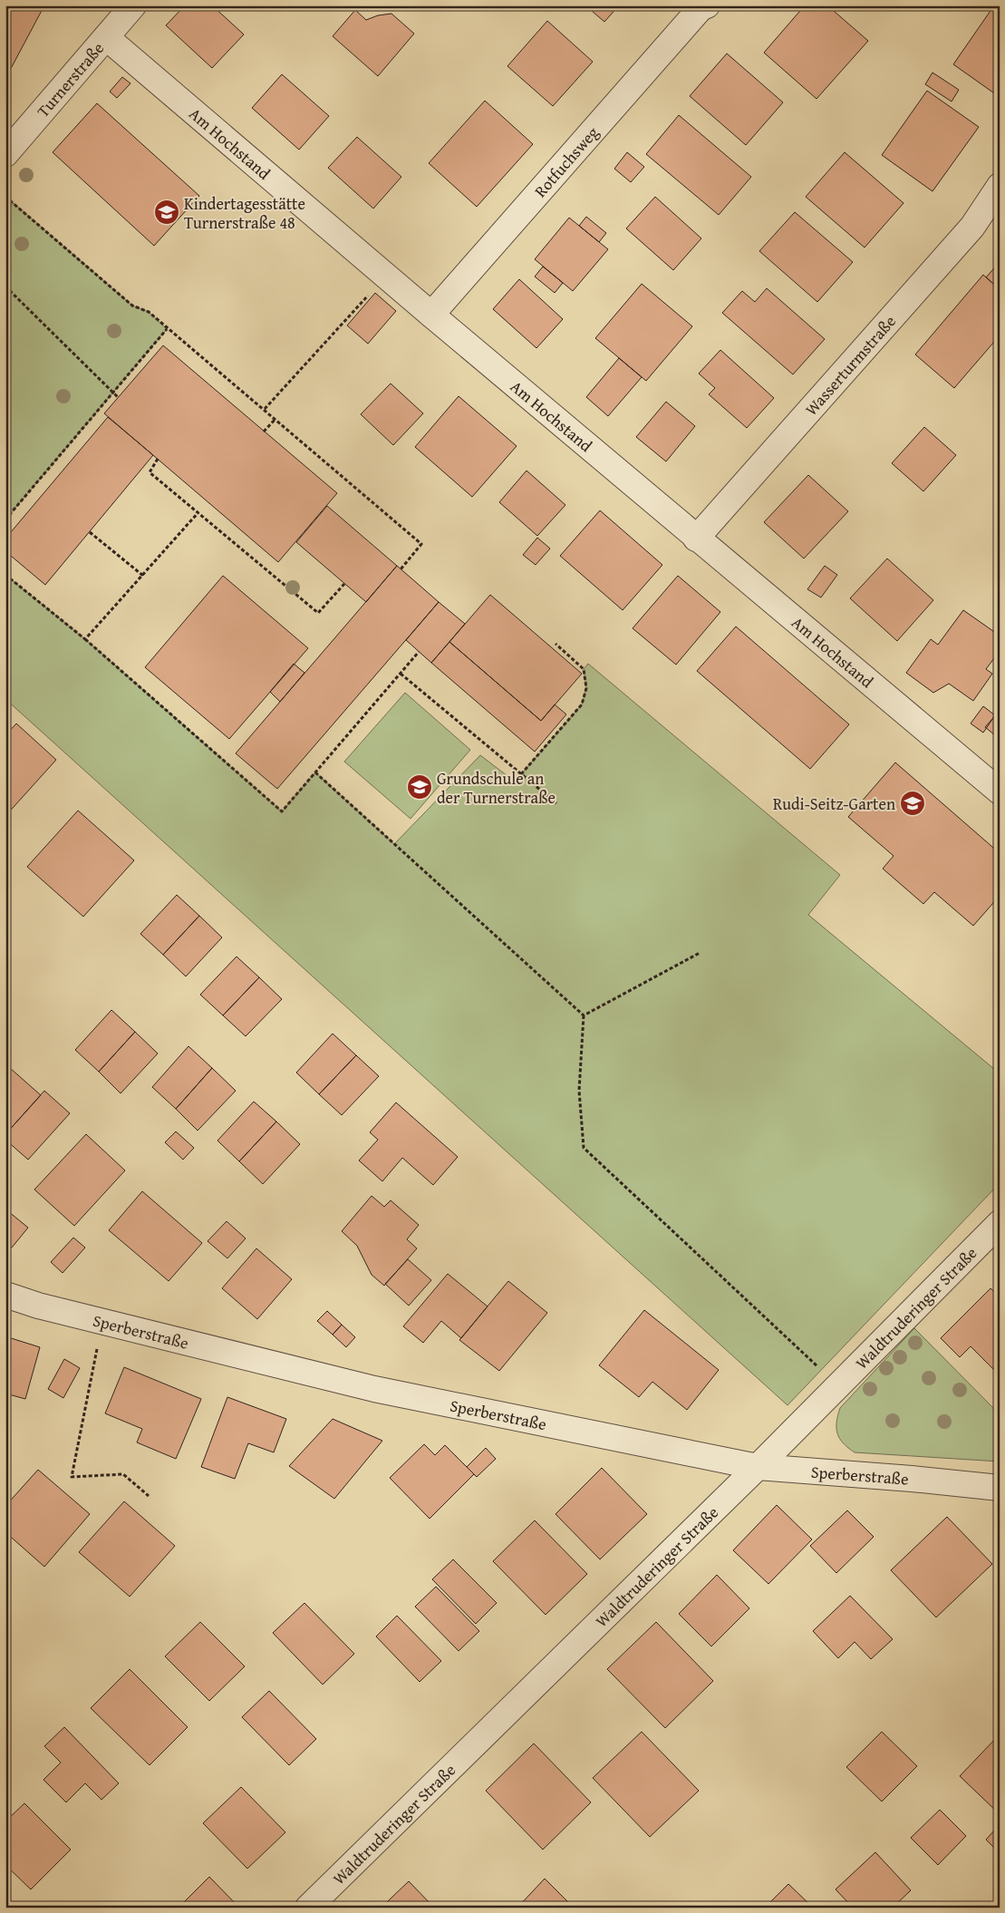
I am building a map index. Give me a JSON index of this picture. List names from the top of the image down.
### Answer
{
  "streets": {
    "street": [
      "Turnerstraße",
      "Am Hochstand",
      "Rotfuchsweg",
      "Wasserturmstraße",
      "Waldtruderinger Straße",
      "Sperberstraße"
    ]
  },
  "crossings": [
    ["Turnerstraße", "Am Hochstand"],
    ["Am Hochstand", "Rotfuchsweg"],
    ["Am Hochstand", "Wasserturmstraße"],
    ["Waldtruderinger Straße", "Sperberstraße"]
  ],
  "places": {
    "school or university": ["Kindertagesstätte Turnerstraße 48", "Grundschule an der Turnerstraße", "Rudi-Seitz-Garten"]
  }
}
